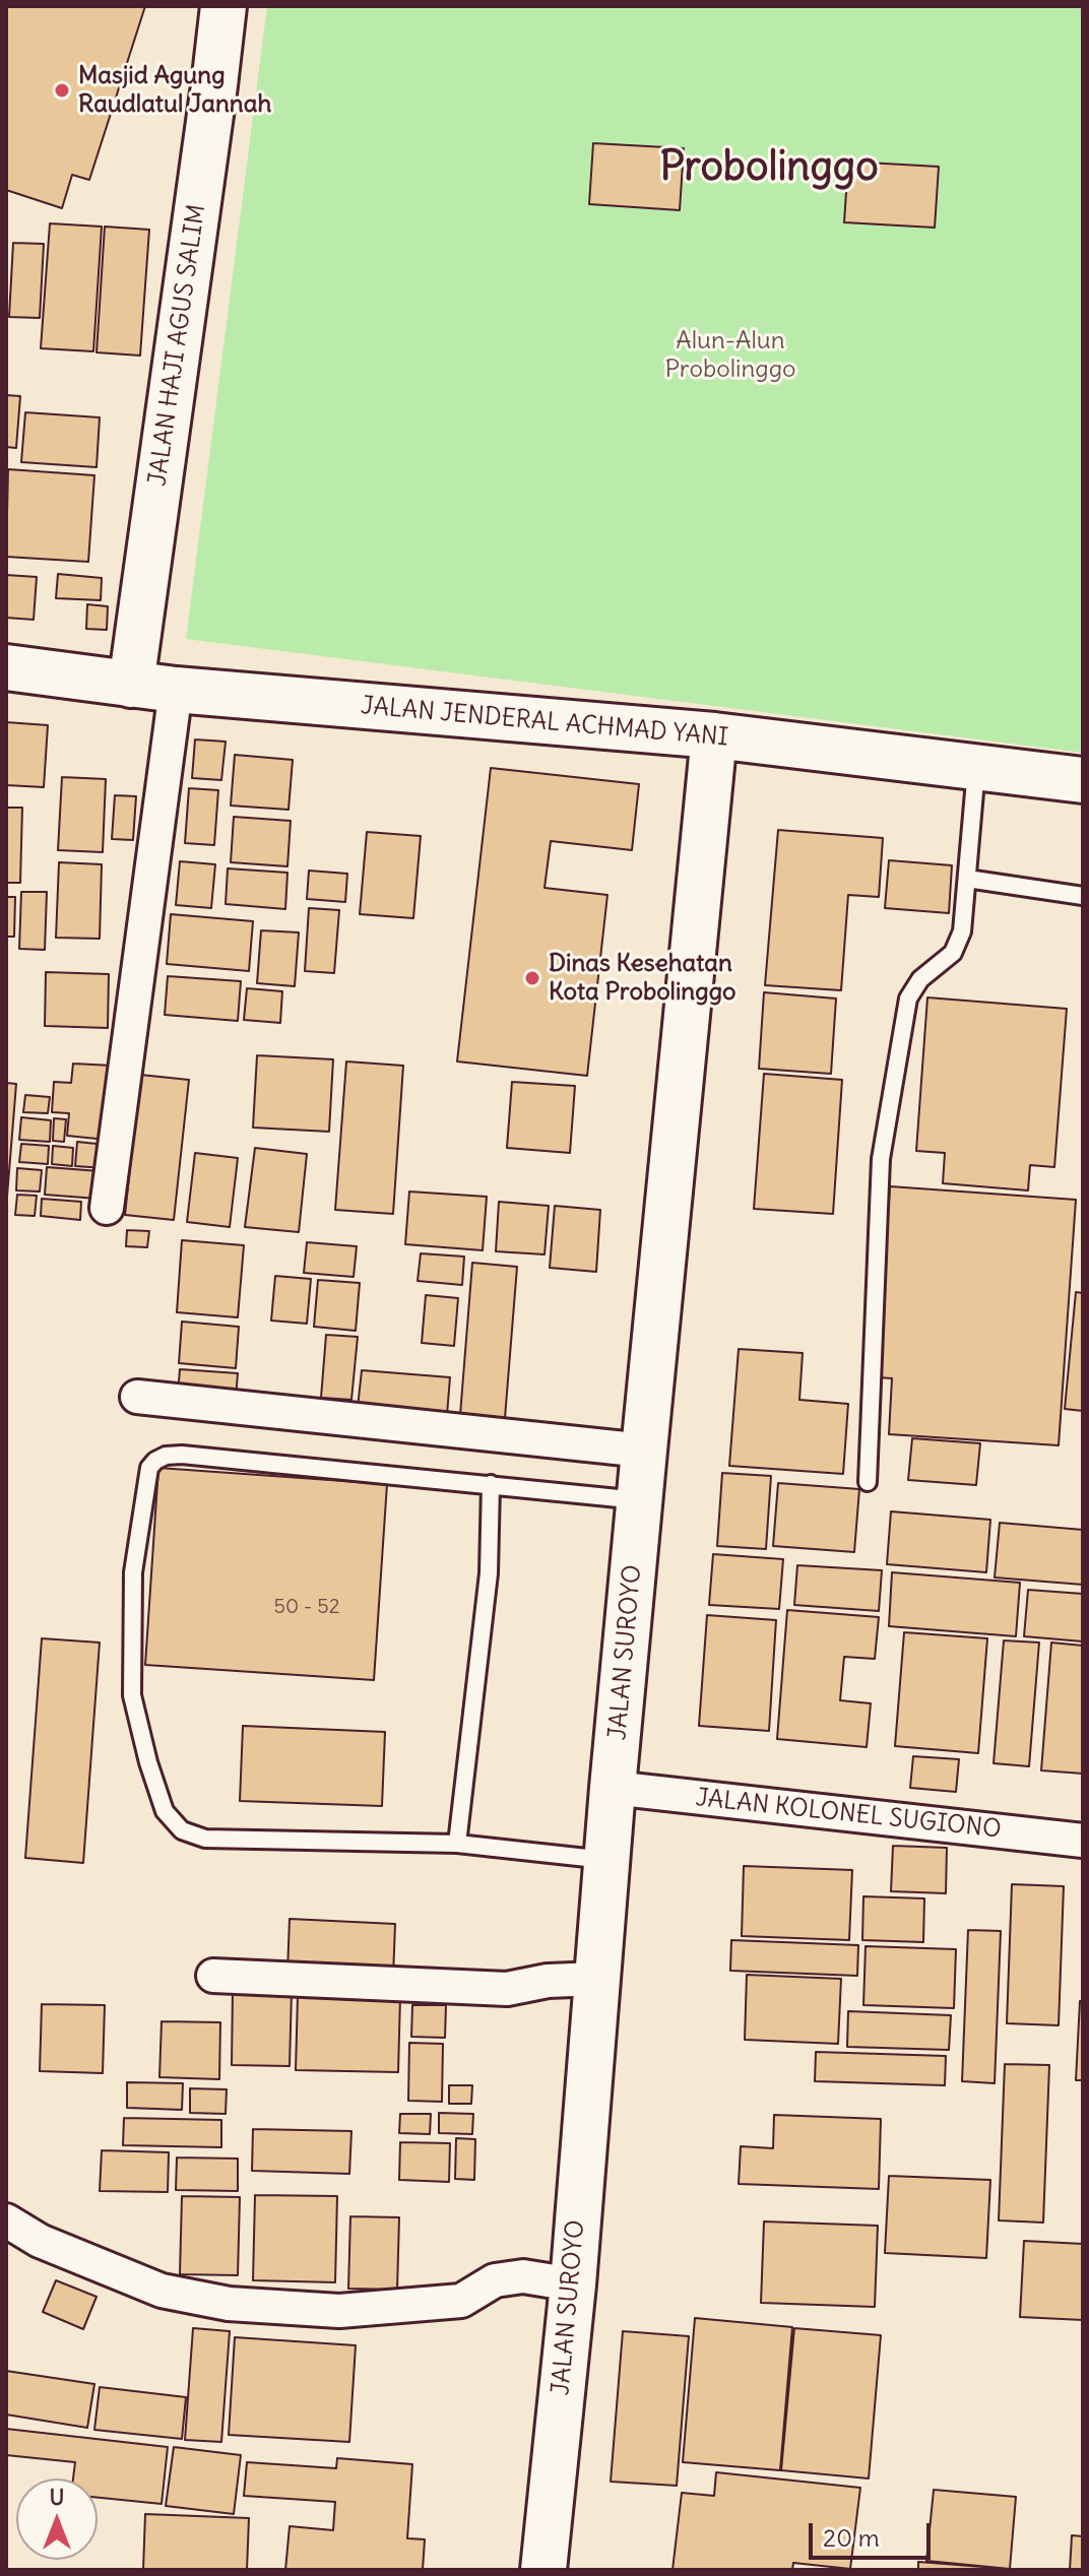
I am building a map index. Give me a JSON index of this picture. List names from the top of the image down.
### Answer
{
  "streets": {
    "main road": ["JALAN HAJI AGUS SALIM", "JALAN JENDERAL ACHMAD YANI", "JALAN SUROYO"],
    "street": ["JALAN KOLONEL SUGIONO"]
  },
  "crossings": [
    ["JALAN HAJI AGUS SALIM", "JALAN JENDERAL ACHMAD YANI"],
    ["JALAN JENDERAL ACHMAD YANI", "JALAN SUROYO"],
    ["JALAN SUROYO", "JALAN KOLONEL SUGIONO"]
  ],
  "districts": ["Probolinggo"],
  "parks": ["Alun-Alun Probolinggo"],
  "places": ["Masjid Agung Raudlatul Jannah", "Dinas Kesehatan Kota Probolinggo"],
  "house_numbers": ["50 - 52"],
  "scale_bar": "20 m",
  "north": "top"
}
